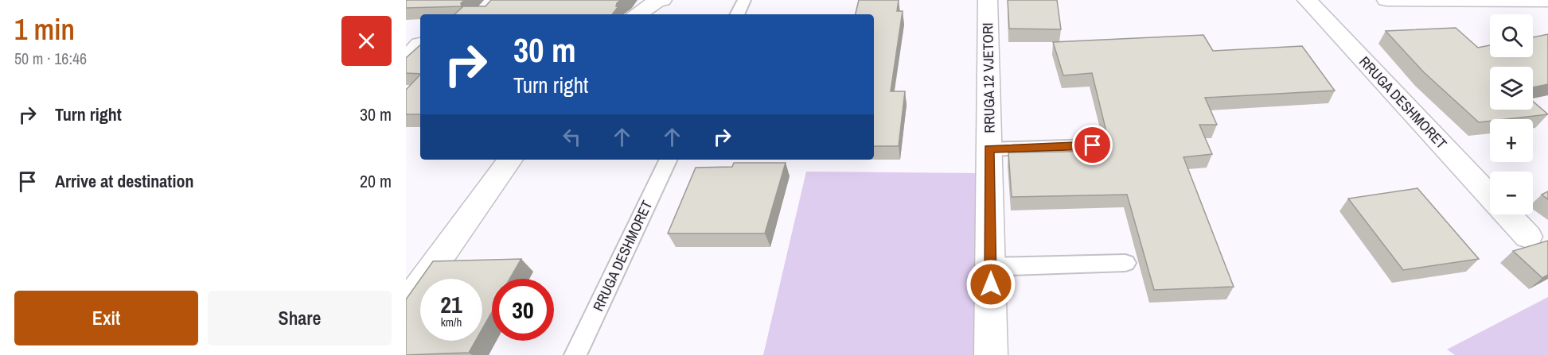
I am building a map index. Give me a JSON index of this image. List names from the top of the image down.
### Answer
{
  "streets": {
    "street": ["RRUGA 12 VJETORI", "RRUGA DESHMORET"]
  },
  "page": {
    "heading": ["1 min", "50 m · 16:46"],
    "map_buttons": ["+", "−"],
    "turn": ["30 m", "Turn right"],
    "list": [
      {
        "name": "Turn right",
        "value": "30 m"
      },
      {
        "name": "Arrive at destination",
        "value": "20 m"
      }
    ],
    "speed": "21 km/h",
    "limit": "30",
    "buttons": ["Exit", "Share"]
  }
}
